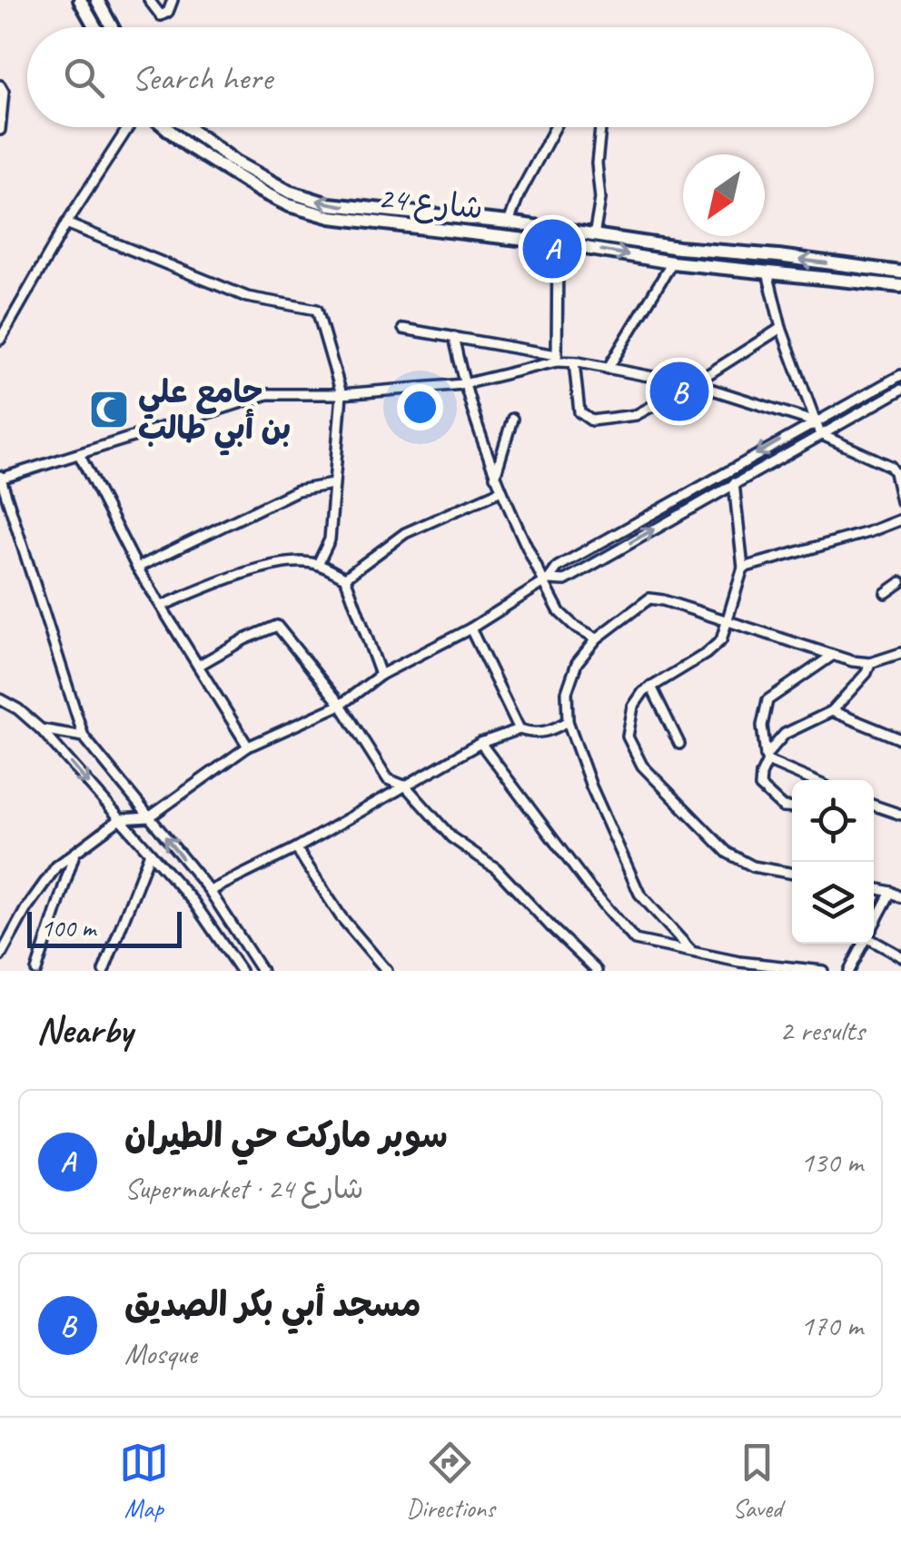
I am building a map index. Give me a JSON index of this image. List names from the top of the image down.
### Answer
{
  "streets": {
    "street": ["شارع 24"]
  },
  "places": {
    "mosque": ["جامع علي بن أبي طالب"]
  },
  "scale_bar": "100 m",
  "north": "bottom left",
  "page": {
    "search": "Search here",
    "pins": ["A", "B"],
    "scale": "100 m",
    "heading": ["Nearby", "2 results"],
    "list": [
      {
        "mark": "A",
        "name": "سوبر ماركت حي الطيران",
        "note": "Supermarket · شارع 24",
        "value": "130 m"
      },
      {
        "mark": "B",
        "name": "مسجد أبي بكر الصديق",
        "note": "Mosque",
        "value": "170 m"
      }
    ],
    "nav": ["Map", "Directions", "Saved"]
  }
}
